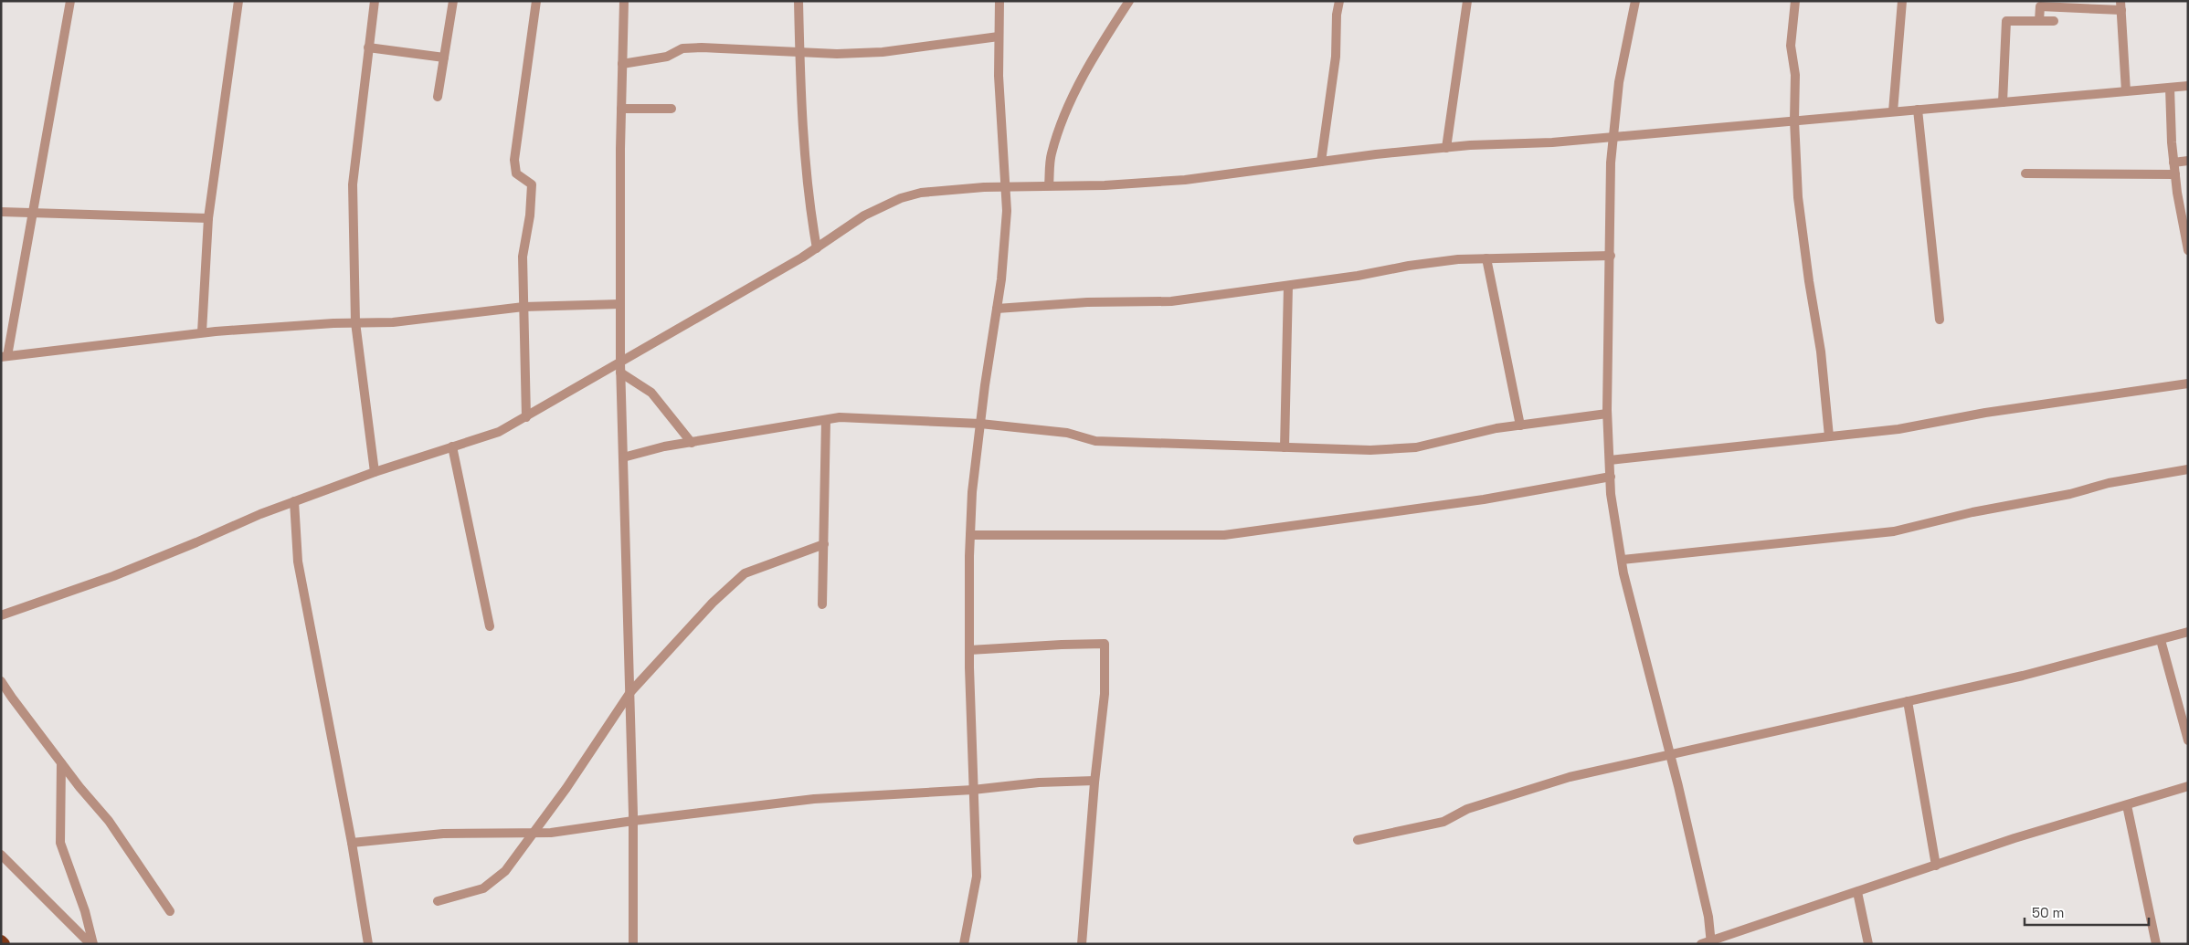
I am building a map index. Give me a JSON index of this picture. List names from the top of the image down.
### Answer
{
  "scale_bar": "50 m"
}
